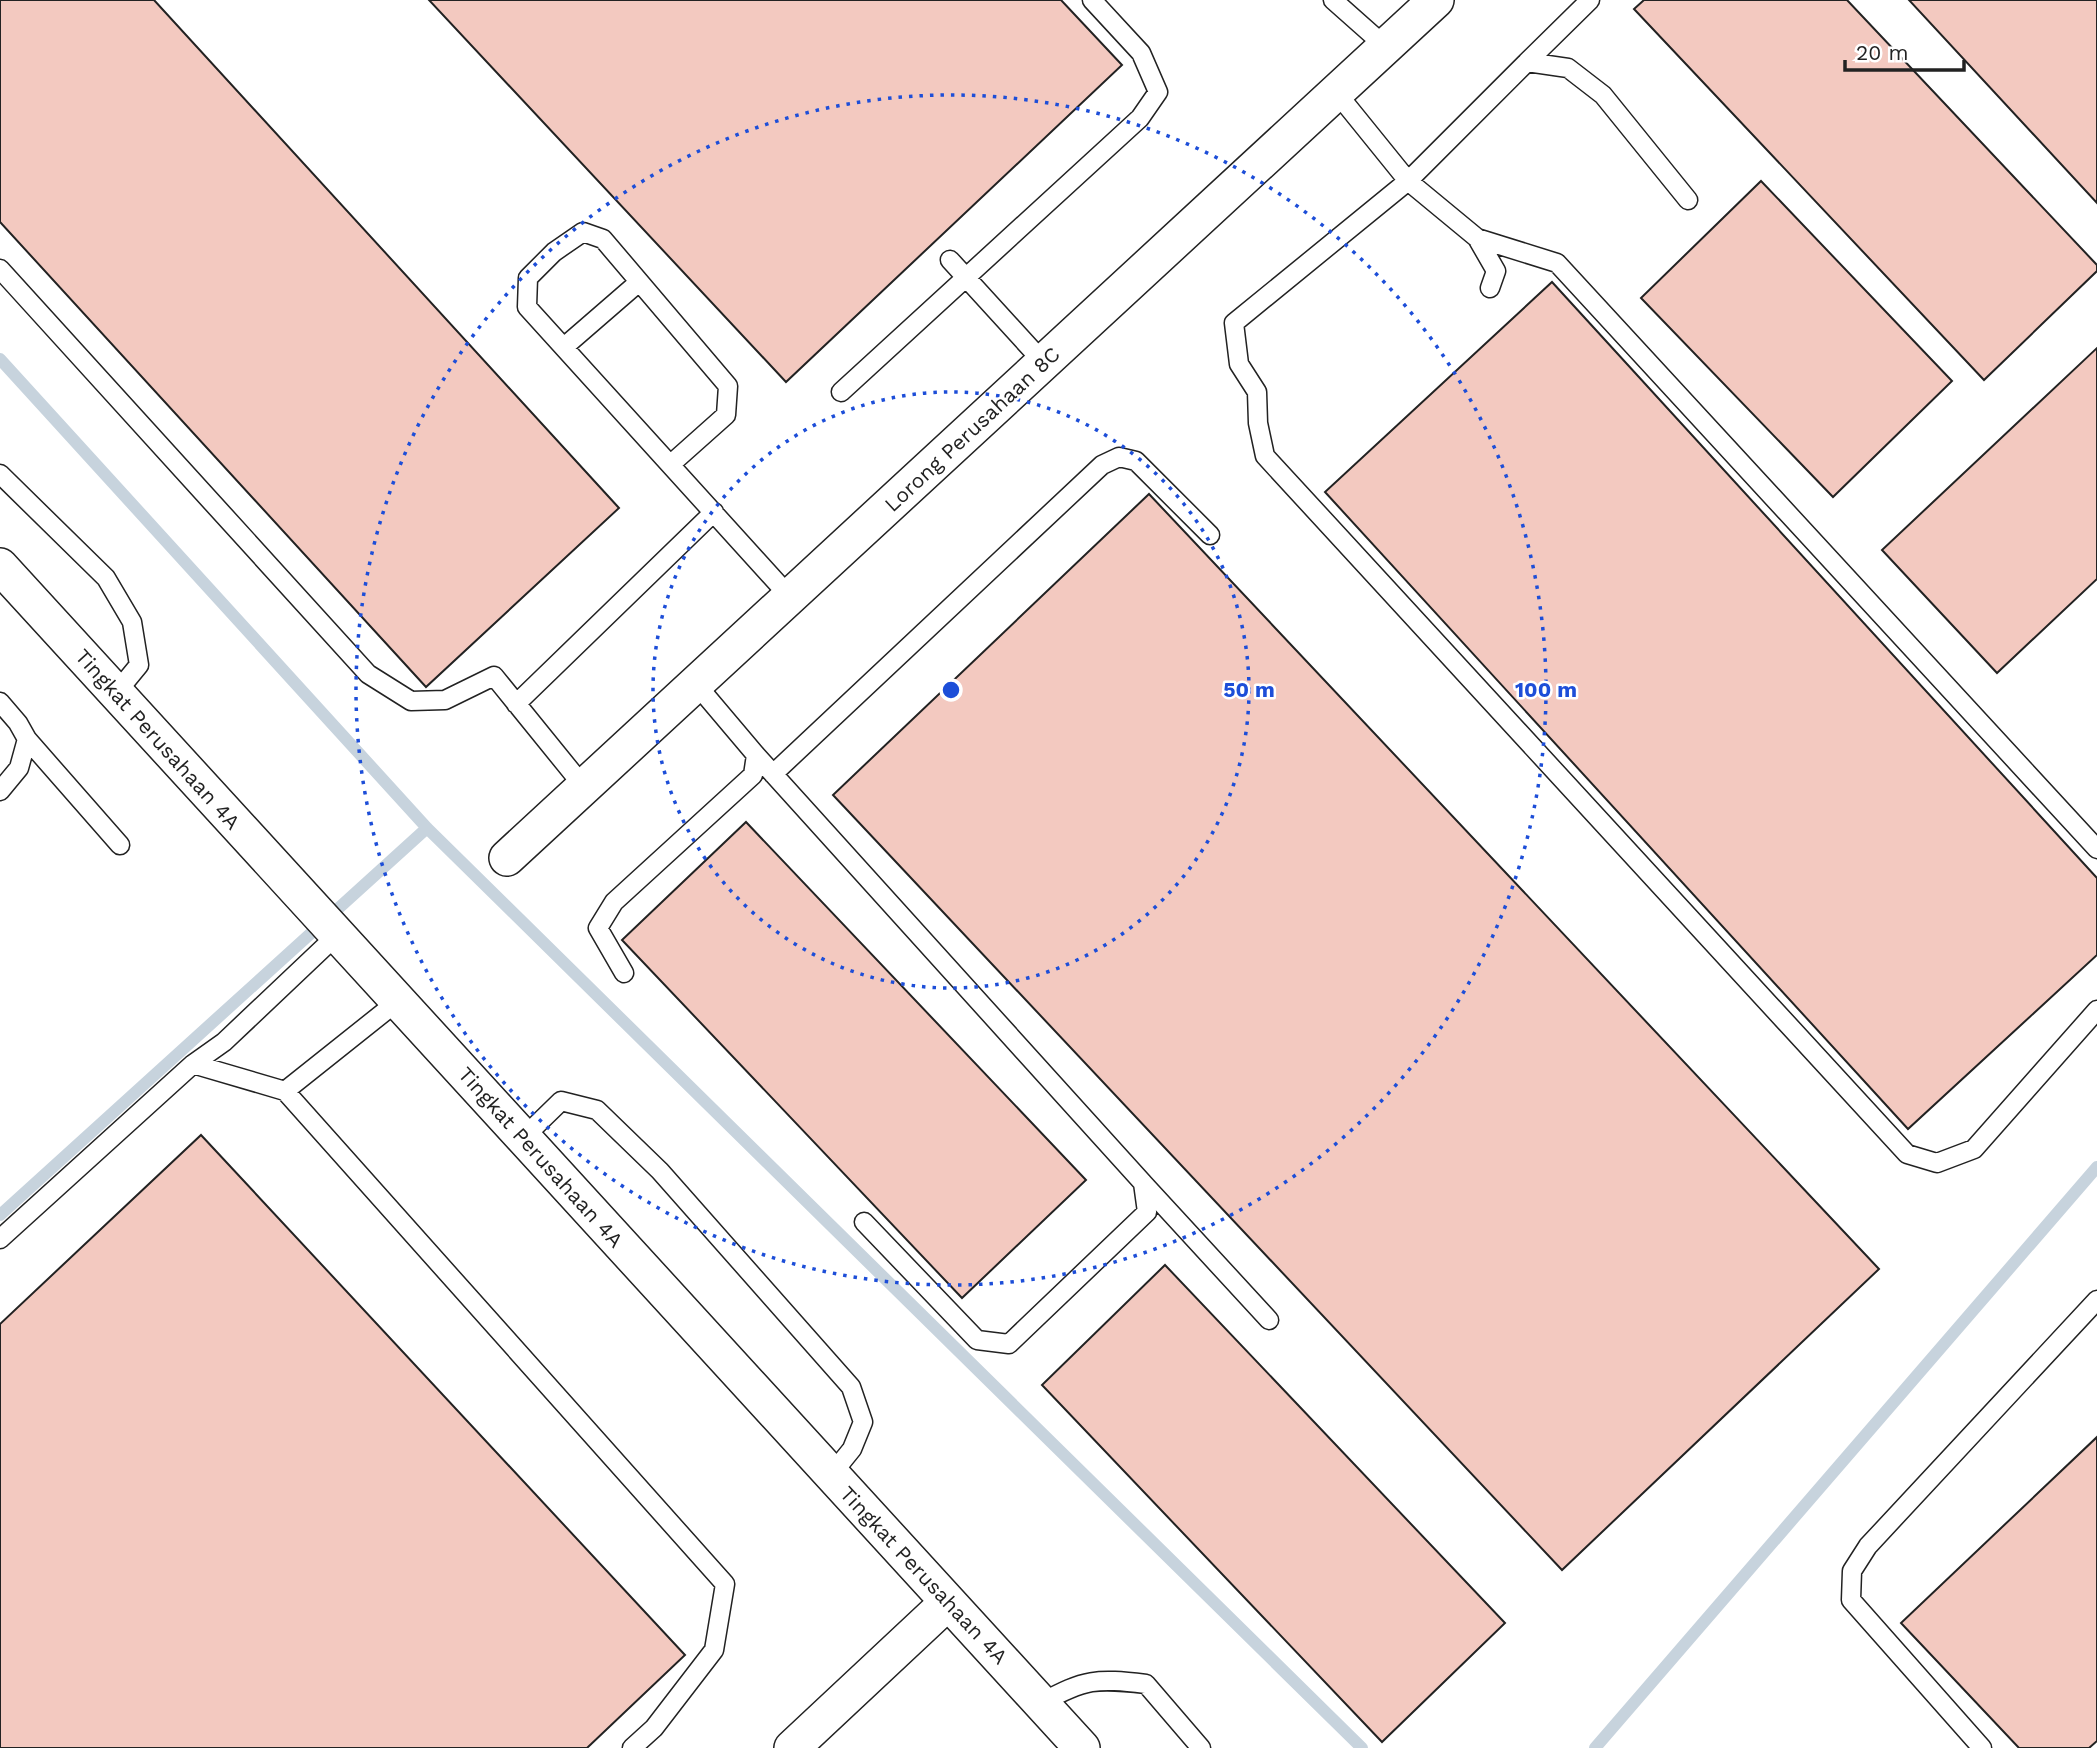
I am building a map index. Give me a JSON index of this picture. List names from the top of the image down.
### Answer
{
  "streets": {
    "street": ["Lorong Perusahaan 8C", "Tingkat Perusahaan 4A"]
  },
  "scale_bar": "20 m",
  "rings": ["50 m", "100 m"]
}
